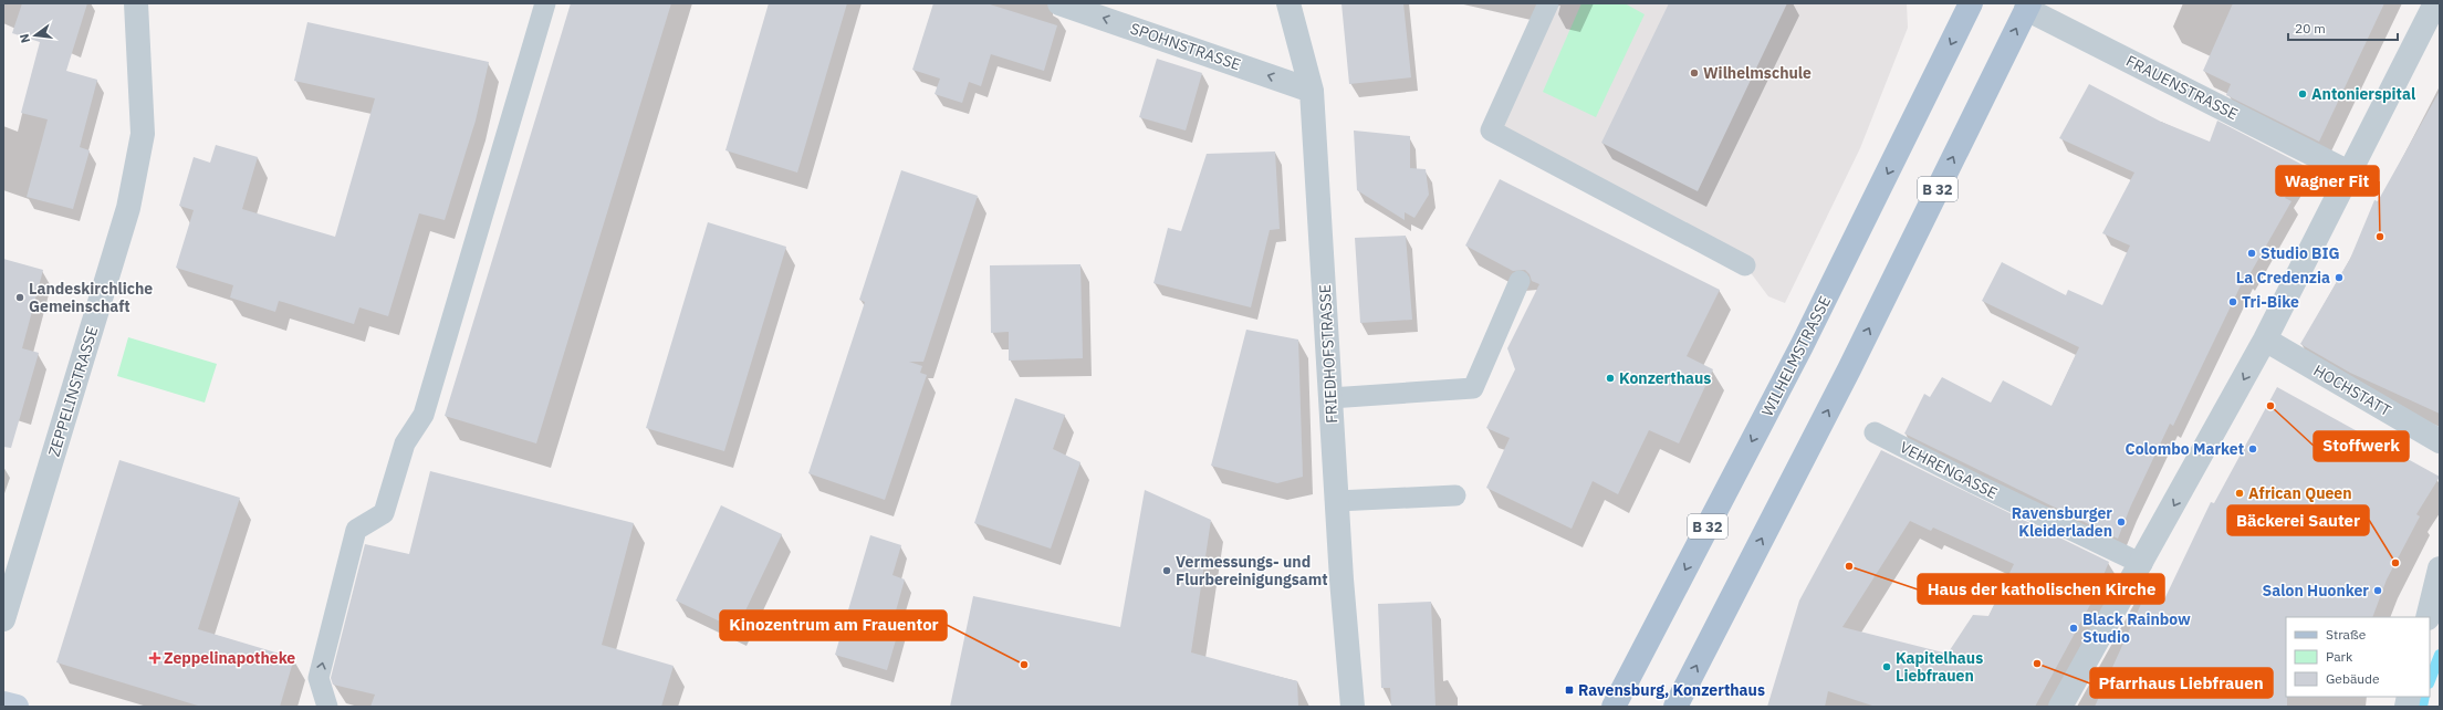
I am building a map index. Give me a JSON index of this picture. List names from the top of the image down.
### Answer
{
  "streets": {
    "main road": ["B 32", "WILHELMSTRASSE"],
    "street": [
      "SPOHNSTRASSE",
      "FRAUENSTRASSE",
      "FRIEDHOFSTRASSE",
      "HOCHSTATT",
      "ZEPPELINSTRASSE"
    ],
    "lane": ["VEHRENGASSE"]
  },
  "crossings": [
    ["SPOHNSTRASSE", "FRIEDHOFSTRASSE"],
    ["FRAUENSTRASSE", "B 32"]
  ],
  "one_way": ["SPOHNSTRASSE"],
  "places": {
    "other": [
      "Wilhelmschule",
      "Antonierspital",
      "Wagner Fit",
      "Studio BIG",
      "La Credenzia",
      "Landeskirchliche Gemeinschaft",
      "Tri-Bike",
      "Konzerthaus",
      "Stoffwerk",
      "Colombo Market",
      "African Queen",
      "Ravensburger Kleiderladen",
      "Bäckerei Sauter",
      "Haus der katholischen Kirche",
      "Vermessungs- und Flurbereinigungsamt",
      "Salon Huonker",
      "Black Rainbow Studio",
      "Pfarrhaus Liebfrauen",
      "Kinozentrum am Frauentor",
      "Kapitelhaus Liebfrauen"
    ],
    "health": ["Zeppelinapotheke"],
    "transit": ["Ravensburg, Konzerthaus"]
  },
  "legend": ["Straße", "Park", "Gebäude"],
  "scale_bar": "20 m",
  "north": "left"
}
